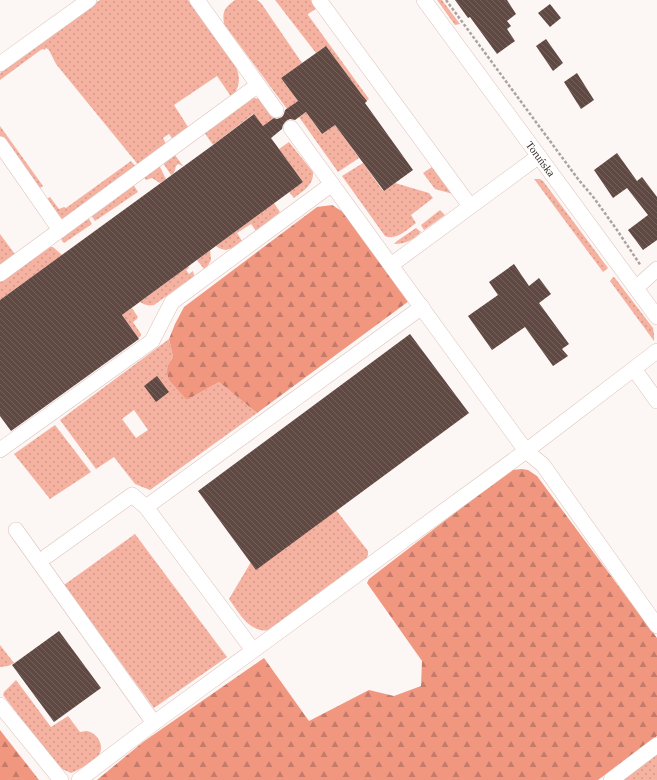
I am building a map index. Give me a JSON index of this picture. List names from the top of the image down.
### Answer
{
  "streets": {
    "street": ["Toruńska"]
  }
}
